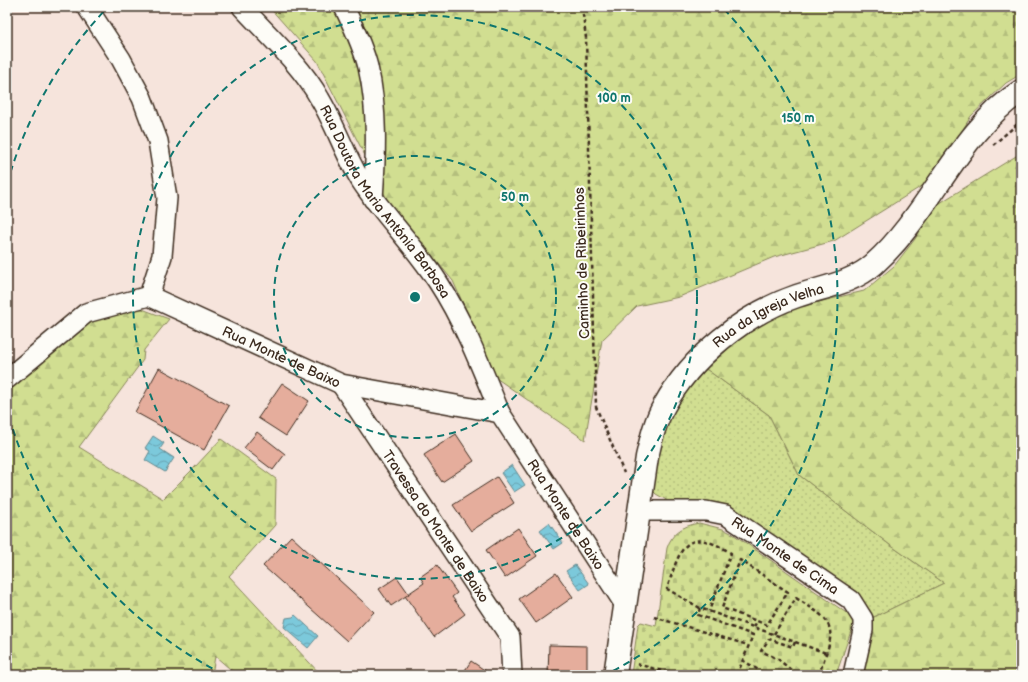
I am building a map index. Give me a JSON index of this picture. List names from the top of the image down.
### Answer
{
  "streets": {
    "street": [
      "Rua Doutora Maria Antónia Barbosa",
      "Rua da Igreja Velha",
      "Rua Monte de Baixo",
      "Travessa do Monte de Baixo",
      "Rua Monte de Cima"
    ],
    "path": ["Caminho de Ribeirinhos"]
  },
  "crossings": [
    ["Rua Doutora Maria Antónia Barbosa", "Rua Monte de Baixo"],
    ["Rua da Igreja Velha", "Rua Monte de Baixo"],
    ["Rua da Igreja Velha", "Rua Monte de Cima"],
    ["Rua Monte de Baixo", "Travessa do Monte de Baixo"]
  ],
  "rings": ["100 m", "150 m", "50 m"]
}
